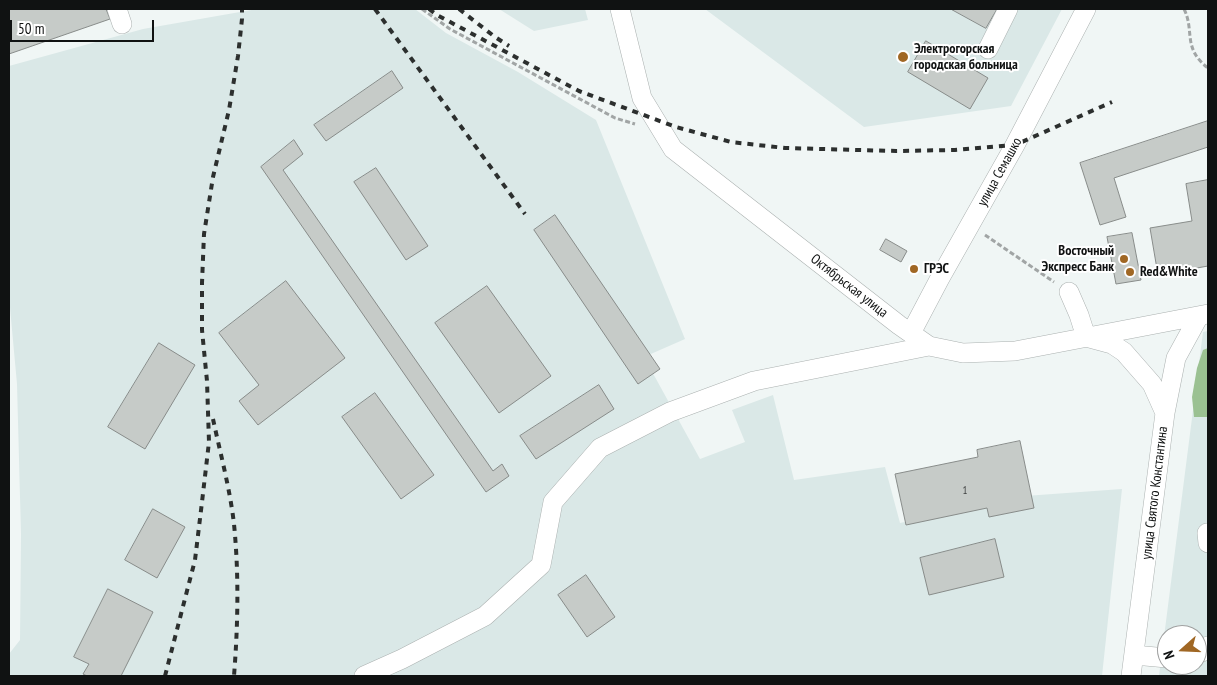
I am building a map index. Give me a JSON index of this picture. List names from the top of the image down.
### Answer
{
  "streets": {
    "street": ["улица Семашко", "Октябрьская улица", "улица Святого Константина"]
  },
  "crossings": [
    ["улица Семашко", "Октябрьская улица"],
    ["Октябрьская улица", "улица Святого Константина"]
  ],
  "places": [
    "Электрогорская городская больница",
    "Восточный Экспресс Банк",
    "ГРЭС",
    "Red&White"
  ],
  "house_numbers": ["1"],
  "scale_bar": "50 m",
  "north": "left"
}
